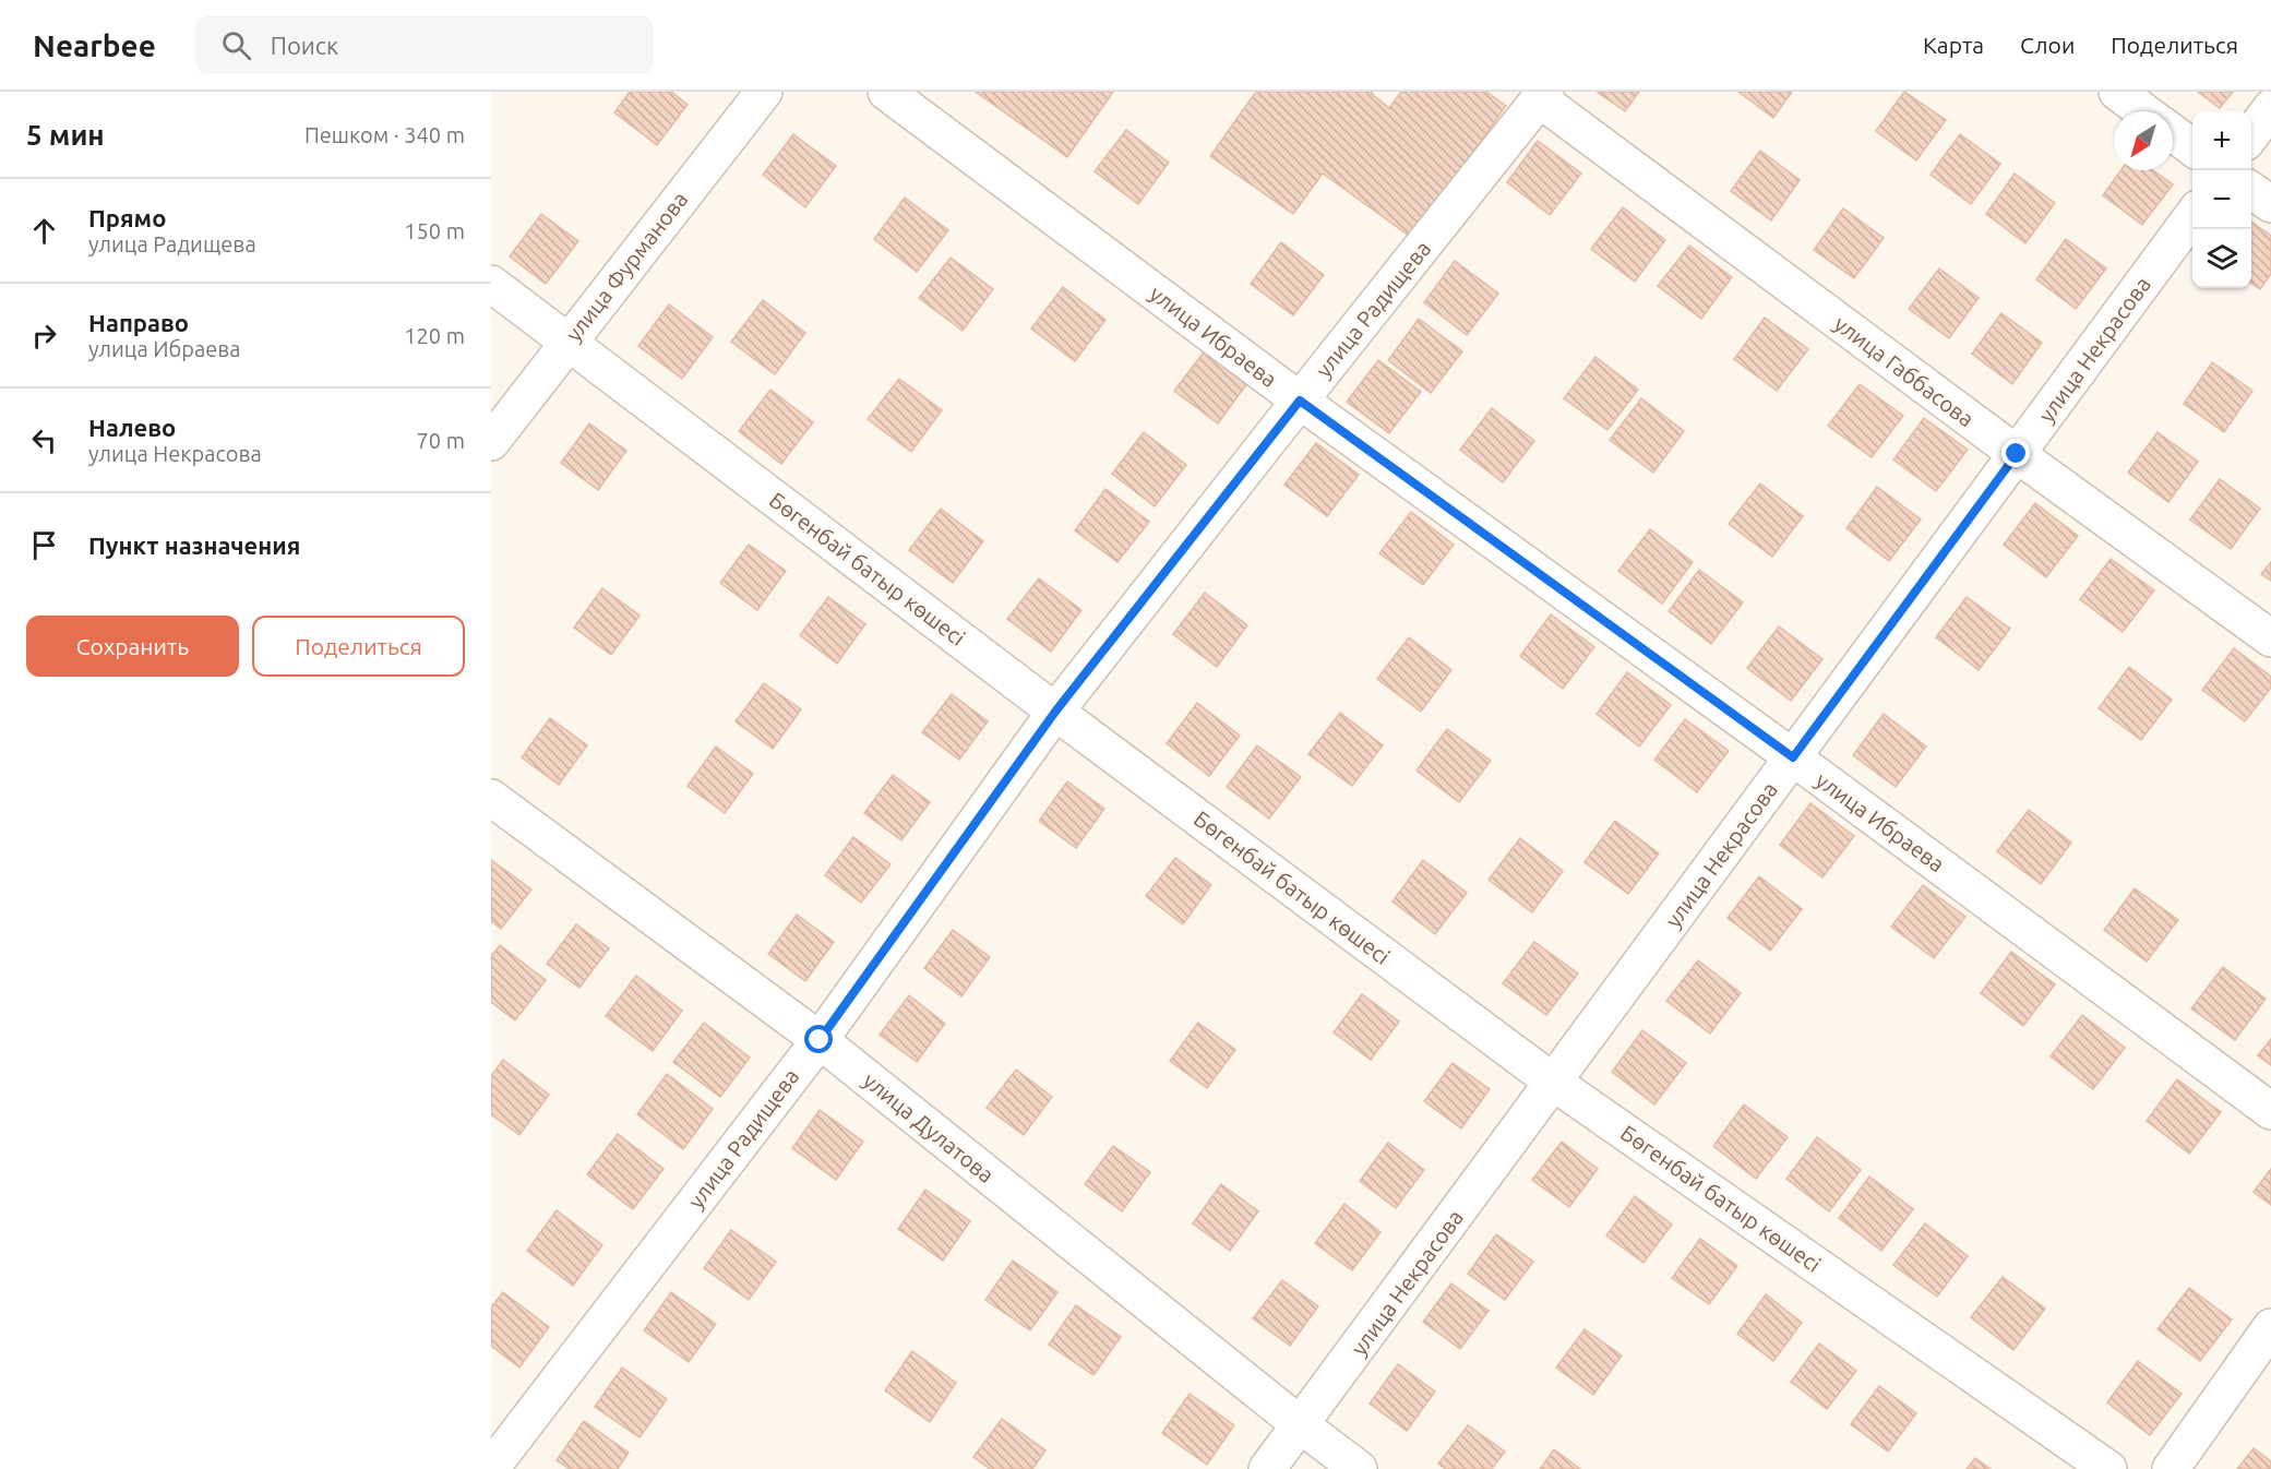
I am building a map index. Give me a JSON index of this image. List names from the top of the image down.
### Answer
{
  "streets": {
    "street": [
      "улица Фурманова",
      "улица Радищева",
      "улица Ибраева",
      "улица Некрасова",
      "улица Габбасова",
      "Бөгенбай батыр көшесі",
      "улица Дулатова"
    ]
  },
  "crossings": [
    ["улица Фурманова", "Бөгенбай батыр көшесі"],
    ["улица Радищева", "улица Ибраева"],
    ["улица Радищева", "улица Габбасова"],
    ["улица Радищева", "Бөгенбай батыр көшесі"],
    ["улица Радищева", "улица Дулатова"],
    ["улица Ибраева", "улица Некрасова"],
    ["улица Некрасова", "улица Габбасова"],
    ["улица Некрасова", "Бөгенбай батыр көшесі"],
    ["улица Некрасова", "улица Дулатова"]
  ],
  "north": "bottom left",
  "page": {
    "header": "Nearbee",
    "search": "Поиск",
    "nav": ["Карта", "Слои", "Поделиться"],
    "heading": ["5 мин", "Пешком · 340 m"],
    "map_buttons": ["+", "−"],
    "list": [
      ["Прямо", "улица Радищева", "150 m"],
      ["Направо", "улица Ибраева", "120 m"],
      ["Налево", "улица Некрасова", "70 m"],
      "Пункт назначения"
    ],
    "buttons": ["Сохранить", "Поделиться"]
  }
}
